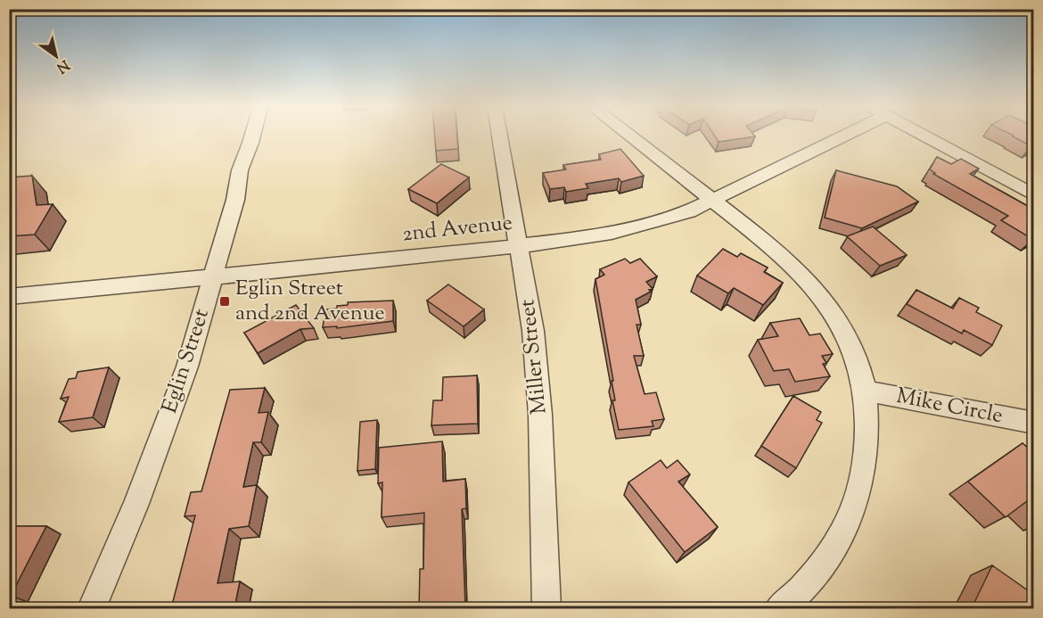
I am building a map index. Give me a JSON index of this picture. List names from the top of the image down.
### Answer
{
  "streets": {
    "street": [
      "2nd Avenue",
      "Miller Street",
      "Eglin Street",
      "Mike Circle"
    ]
  },
  "crossings": [
    ["2nd Avenue", "Miller Street"],
    ["2nd Avenue", "Eglin Street"]
  ],
  "places": {
    "transit": ["Eglin Street and 2nd Avenue"]
  },
  "north": "bottom right"
}
